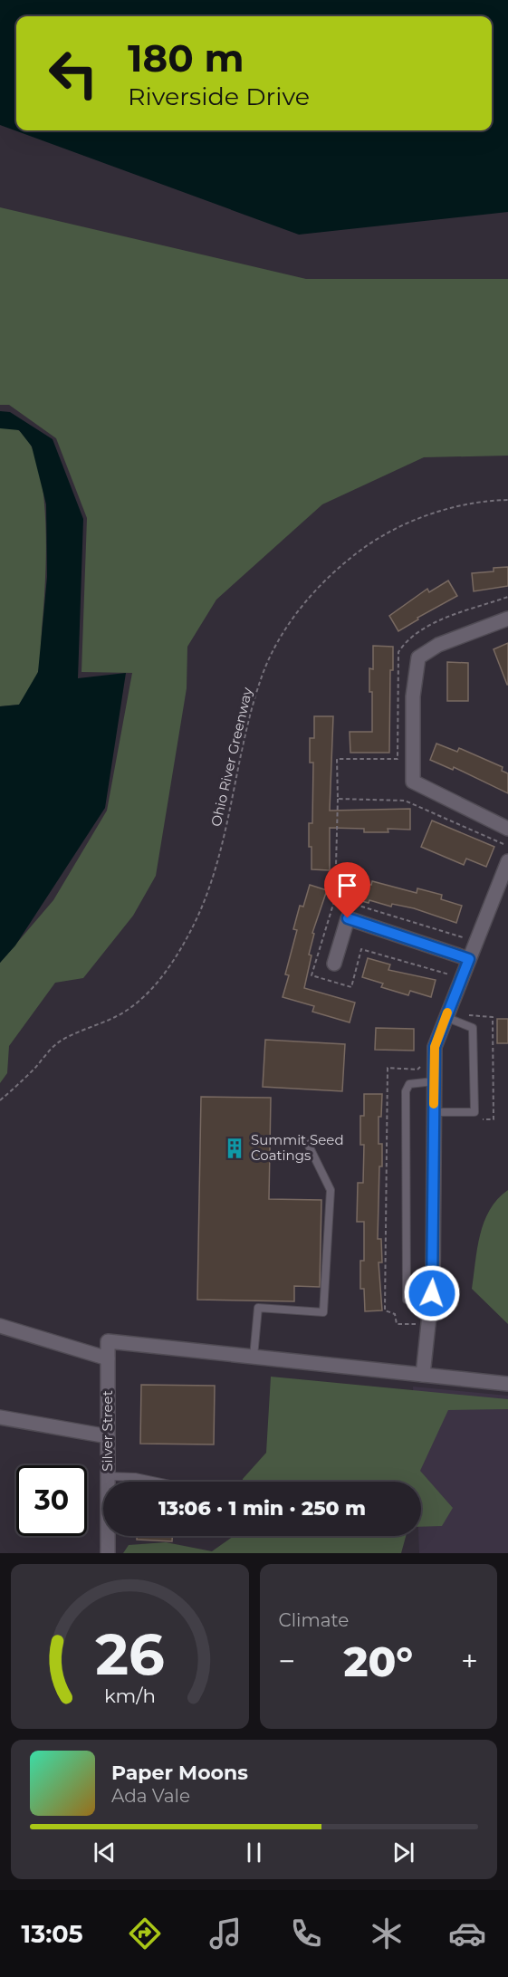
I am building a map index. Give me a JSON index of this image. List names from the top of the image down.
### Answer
{
  "streets": {
    "street": ["Silver Street"],
    "path": ["Ohio River Greenway"]
  },
  "places": {
    "building": ["Summit Seed Coatings"]
  },
  "page": {
    "turn": ["180 m", "Riverside Drive"],
    "limit": "30",
    "trip": "13:06 · 1 min · 250 m",
    "tile": "Climate",
    "heat": ["−", "20°", "+"],
    "song": ["Paper Moons", "Ada Vale"],
    "tabs": "13:05",
    "gauge": ["26", "km/h"]
  }
}
